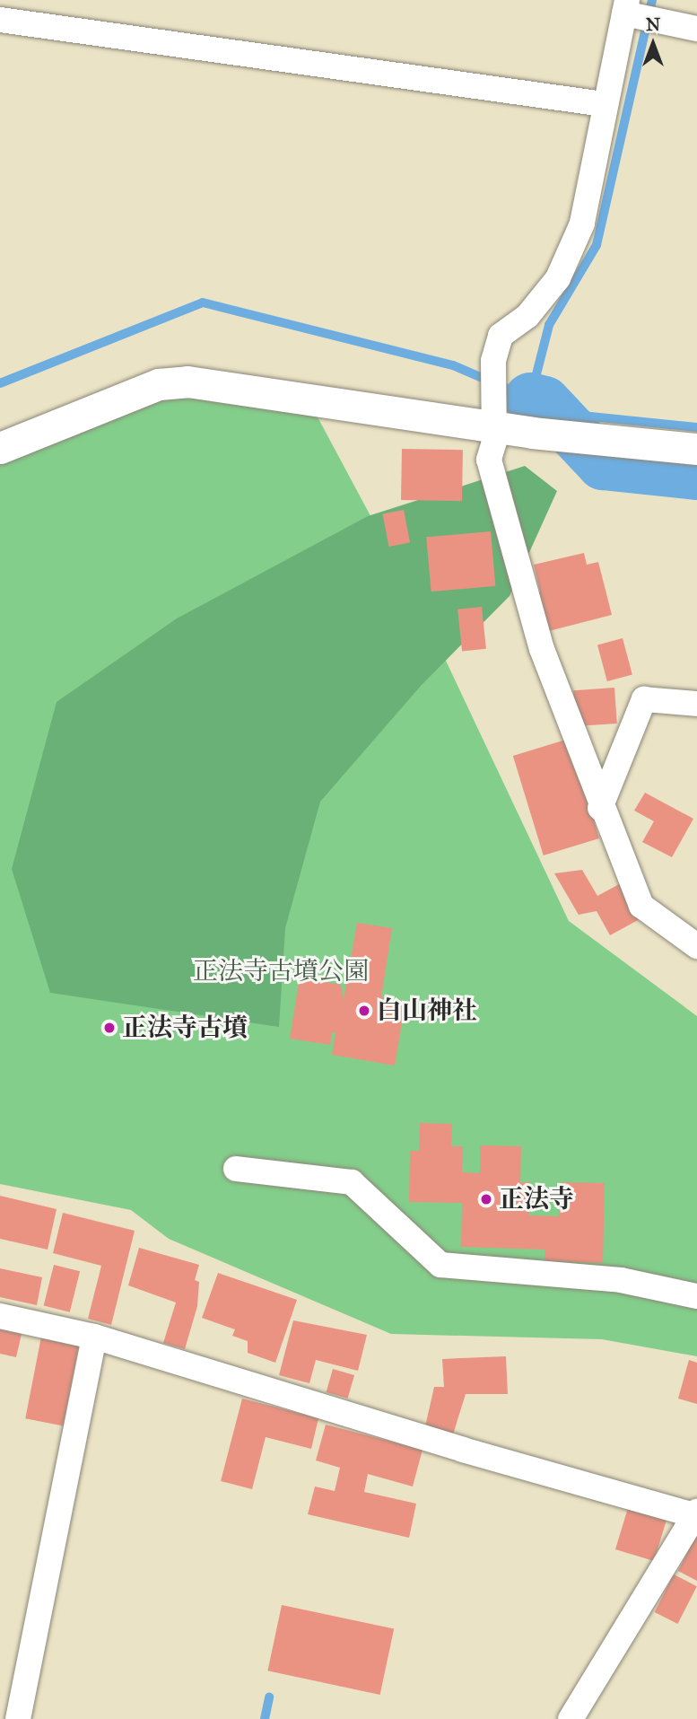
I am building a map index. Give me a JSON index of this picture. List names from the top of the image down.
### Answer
{
  "parks": ["正法寺古墳公園"],
  "places": ["白山神社", "正法寺古墳", "正法寺"],
  "north": "top"
}
